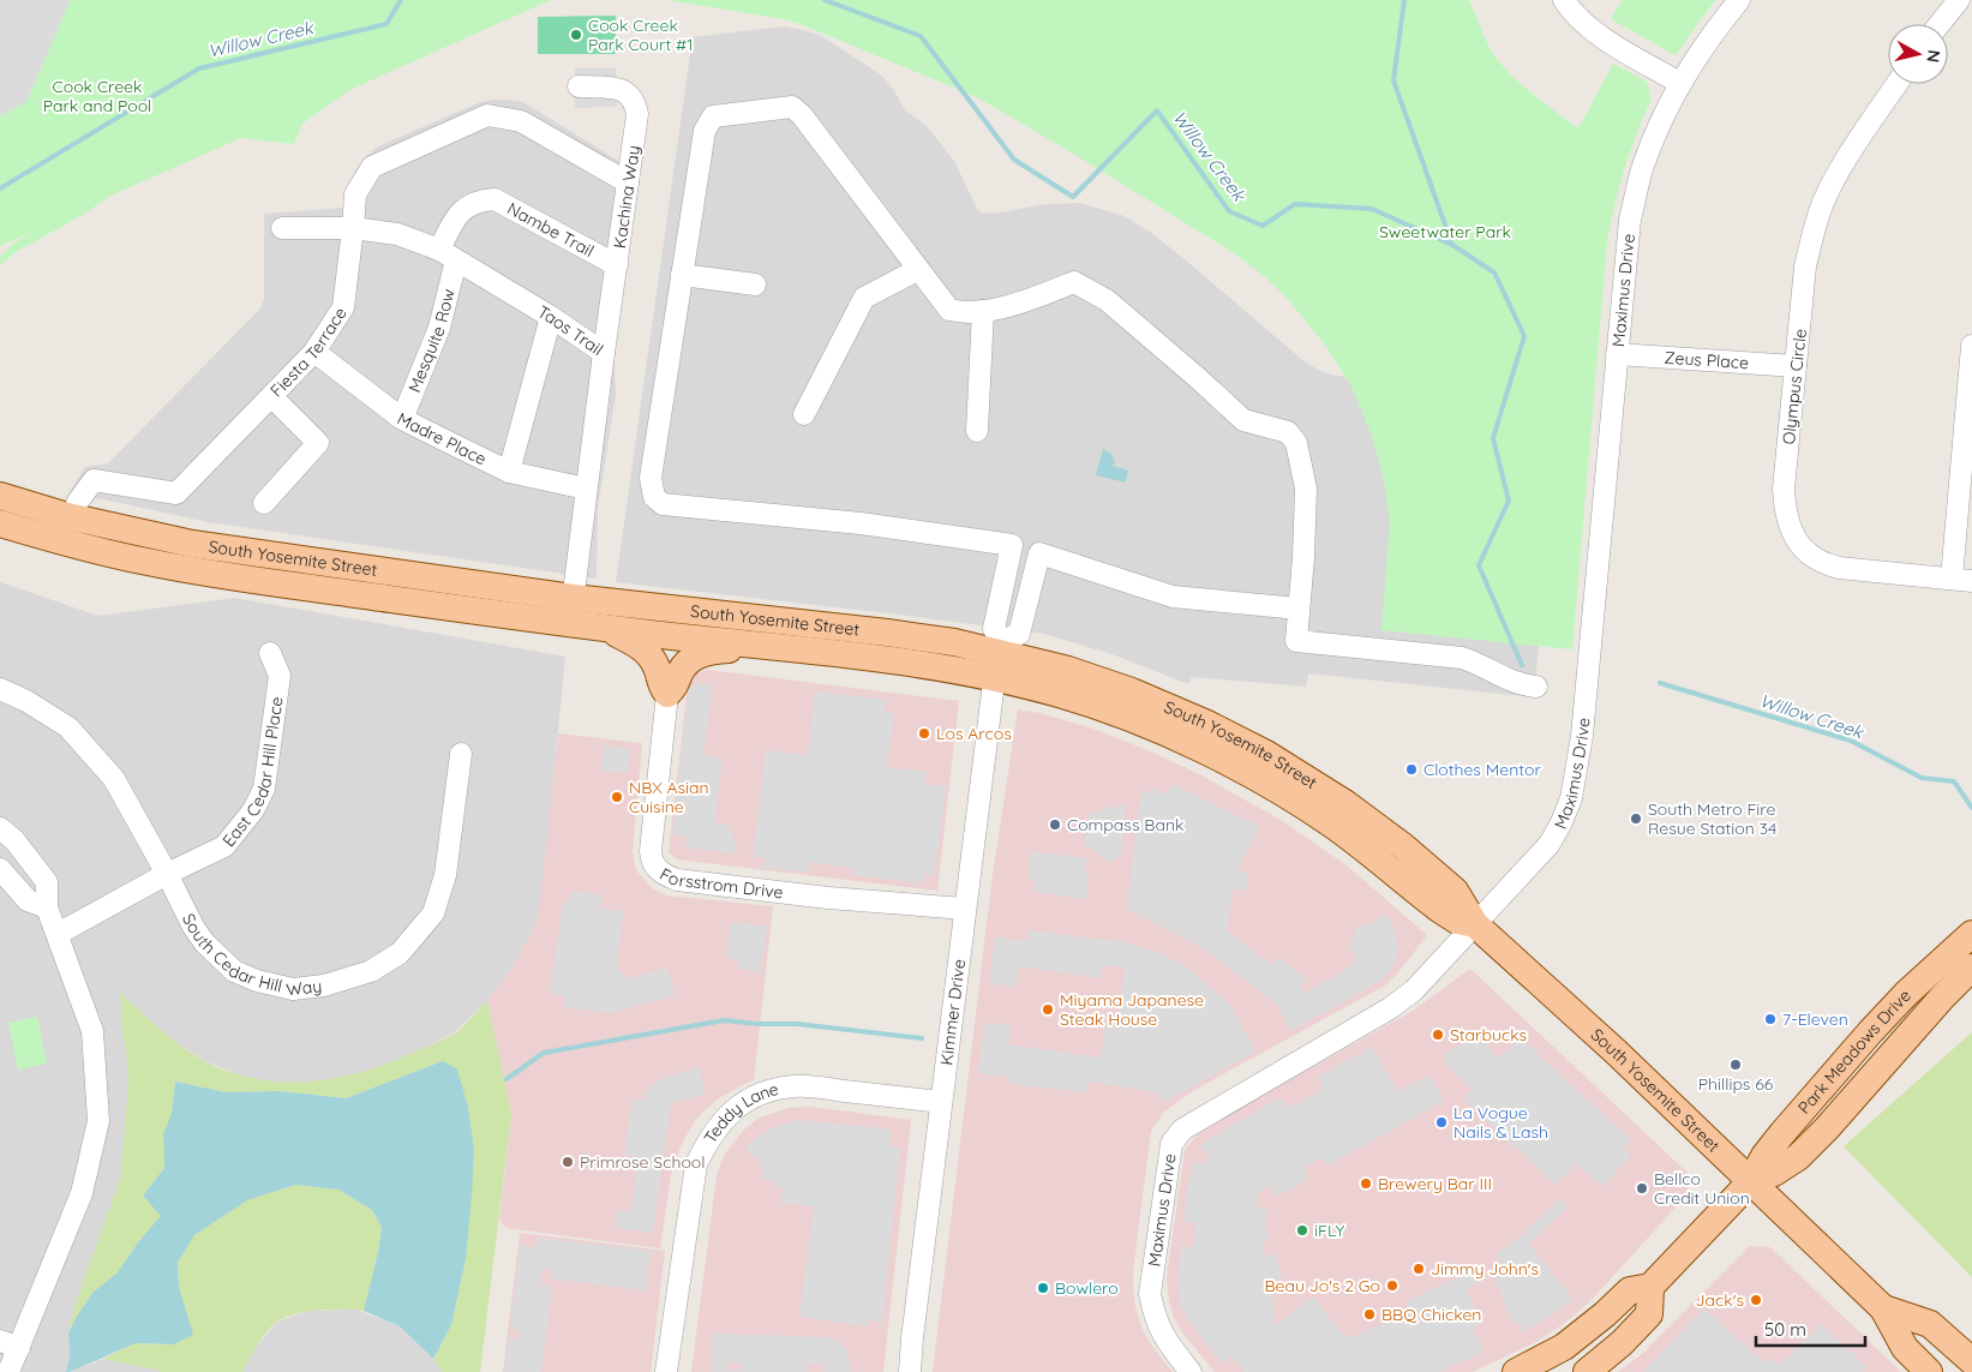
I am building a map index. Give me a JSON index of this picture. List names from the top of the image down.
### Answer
{
  "streets": {
    "main road": ["South Yosemite Street", "Park Meadows Drive"],
    "street": [
      "Kachina Way",
      "Nambe Trail",
      "Maximus Drive",
      "Taos Trail",
      "Mesquite Row",
      "Fiesta Terrace",
      "Zeus Place",
      "Olympus Circle",
      "Madre Place",
      "East Cedar Hill Place",
      "Forsstrom Drive",
      "South Cedar Hill Way",
      "Kimmer Drive",
      "Teddy Lane"
    ]
  },
  "crossings": [
    ["Kachina Way", "Nambe Trail"],
    ["Kachina Way", "Taos Trail"],
    ["Kachina Way", "Fiesta Terrace"],
    ["Nambe Trail", "Taos Trail"],
    ["Nambe Trail", "Mesquite Row"],
    ["Maximus Drive", "Zeus Place"],
    ["Maximus Drive", "South Yosemite Street"],
    ["Taos Trail", "Mesquite Row"],
    ["Taos Trail", "Fiesta Terrace"],
    ["Taos Trail", "Madre Place"],
    ["Taos Trail", "South Yosemite Street"],
    ["Mesquite Row", "Madre Place"],
    ["Fiesta Terrace", "Madre Place"],
    ["Zeus Place", "Olympus Circle"],
    ["South Yosemite Street", "Kimmer Drive"],
    ["South Yosemite Street", "Park Meadows Drive"],
    ["East Cedar Hill Place", "South Cedar Hill Way"],
    ["Forsstrom Drive", "Kimmer Drive"],
    ["Kimmer Drive", "Teddy Lane"]
  ],
  "water": ["Willow Creek"],
  "parks": ["Cook Creek Park and Pool", "Sweetwater Park"],
  "places": [
    "Cook Creek Park Court #1",
    "Los Arcos",
    "Clothes Mentor",
    "NBX Asian Cuisine",
    "South Metro Fire Resue Station 34",
    "Compass Bank",
    "Miyama Japanese Steak House",
    "7-Eleven",
    "Starbucks",
    "Phillips 66",
    "La Vogue Nails & Lash",
    "Primrose School",
    "Brewery Bar III",
    "Bellco Credit Union",
    "iFLY",
    "Jimmy John's",
    "Beau Jo's 2 Go",
    "Bowlero",
    "Jack's",
    "BBQ Chicken"
  ],
  "scale_bar": "50 m",
  "north": "right"
}
